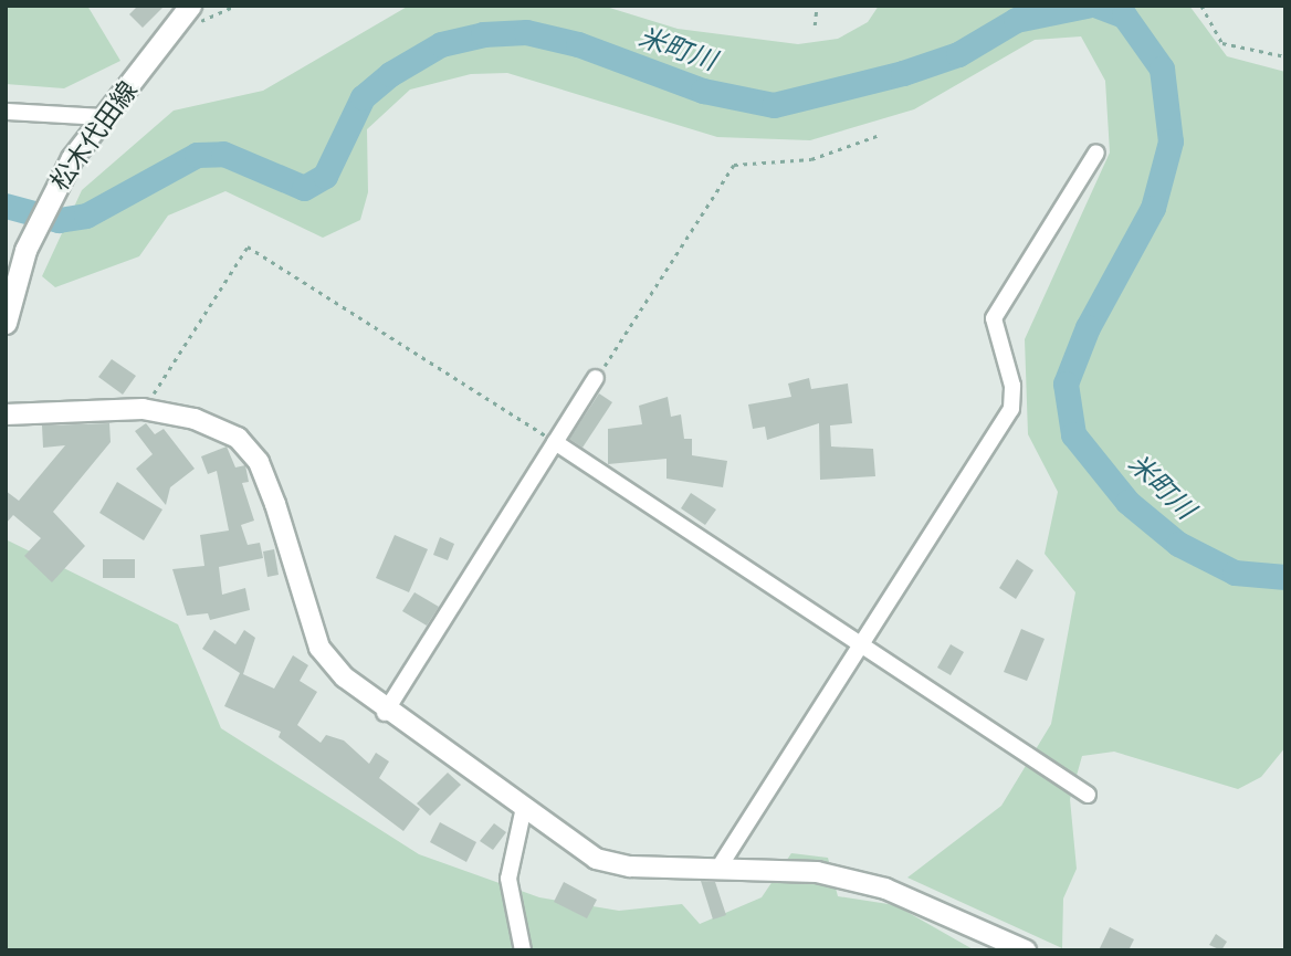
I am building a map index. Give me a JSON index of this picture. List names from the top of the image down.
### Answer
{
  "streets": {
    "main road": ["松木代田線"]
  },
  "water": ["米町川"]
}
